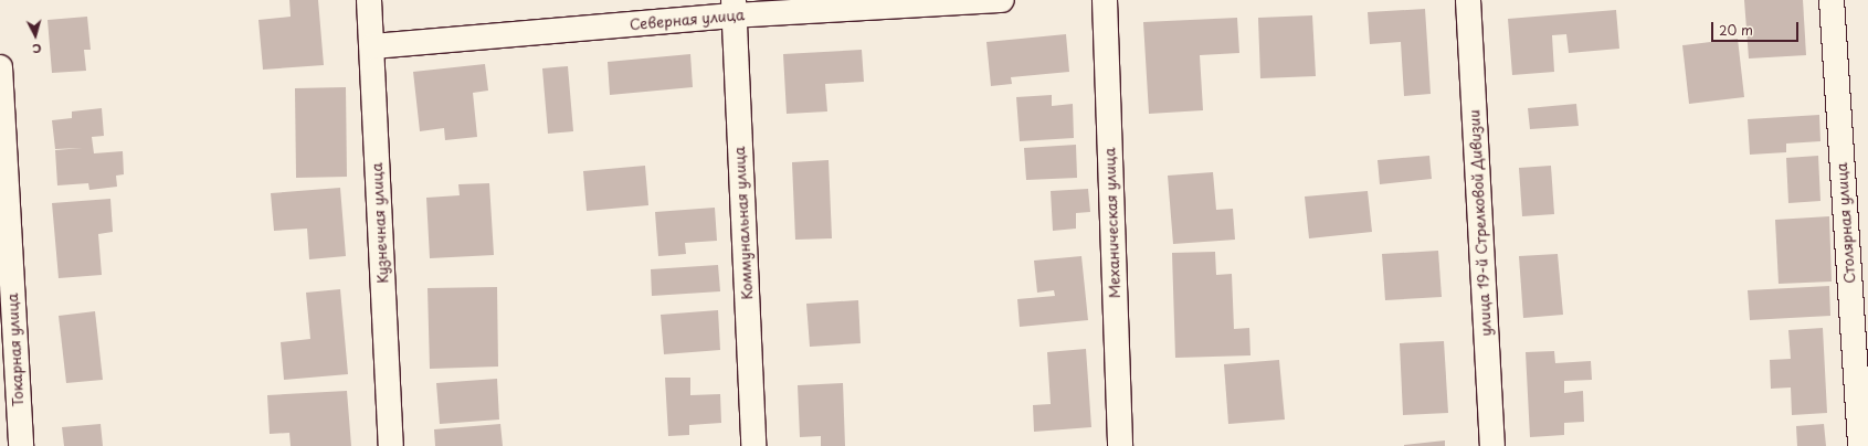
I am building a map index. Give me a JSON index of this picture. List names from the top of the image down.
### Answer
{
  "streets": {
    "street": [
      "Северная улица",
      "Кузнечная улица",
      "Коммунальная улица",
      "Механическая улица",
      "улица 19-й Стрелковой Дивизии",
      "Столярная улица",
      "Токарная улица"
    ]
  },
  "crossings": [
    ["Северная улица", "Кузнечная улица"],
    ["Северная улица", "Коммунальная улица"]
  ],
  "scale_bar": "20 m",
  "north": "bottom"
}
